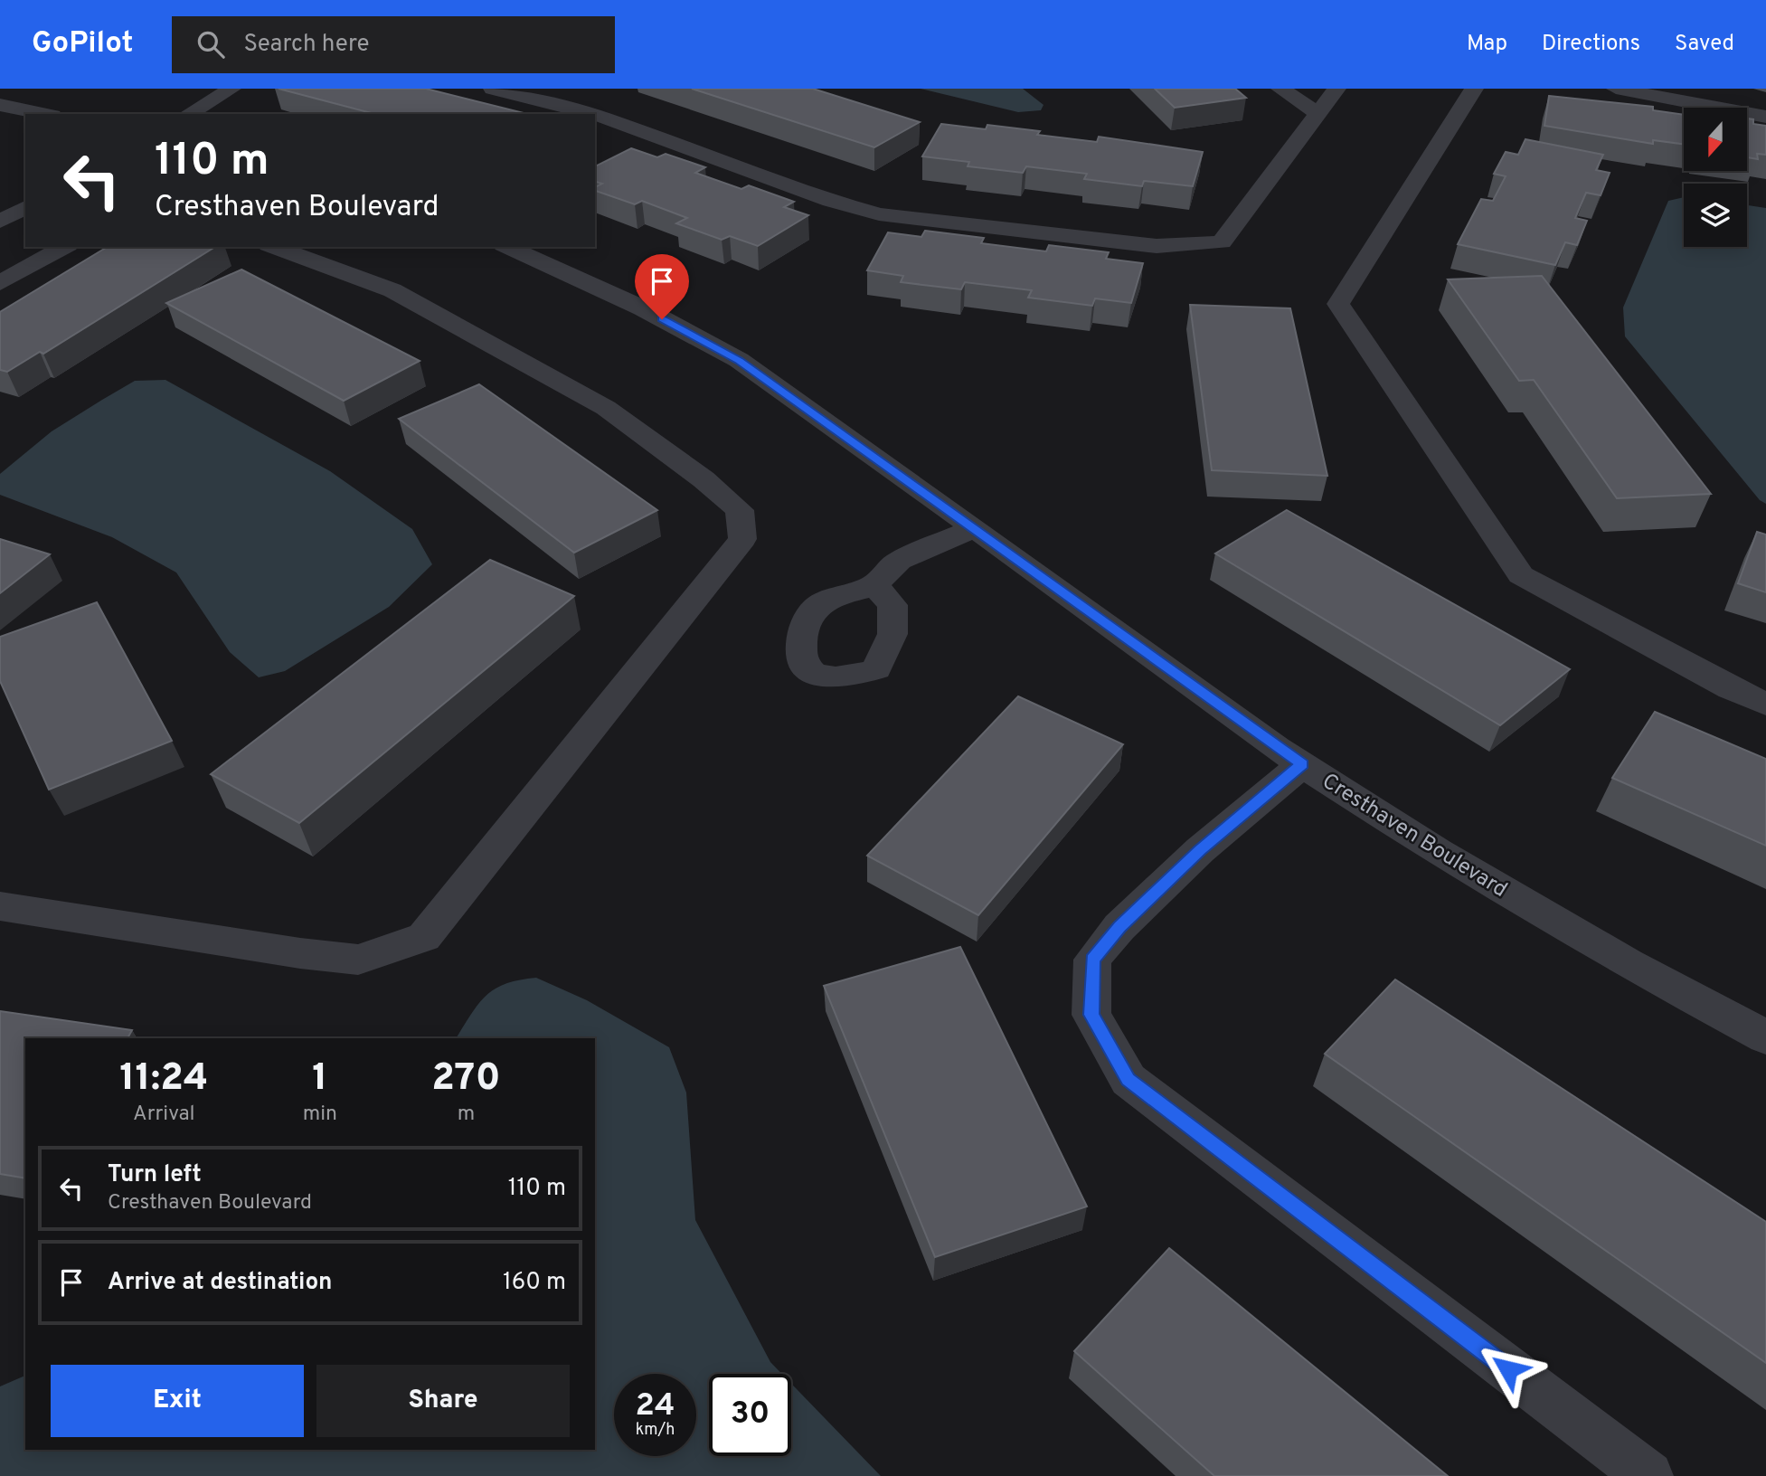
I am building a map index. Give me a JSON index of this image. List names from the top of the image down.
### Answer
{
  "streets": {
    "street": ["Cresthaven Boulevard"]
  },
  "north": "bottom",
  "page": {
    "header": "GoPilot",
    "search": "Search here",
    "nav": ["Map", "Directions", "Saved"],
    "turn": ["110 m", "Cresthaven Boulevard"],
    "eta": [
      "11:24",
      "Arrival",
      "1",
      "min",
      "270",
      "m"
    ],
    "list": [
      {
        "name": "Turn left",
        "note": "Cresthaven Boulevard",
        "value": "110 m"
      },
      {
        "name": "Arrive at destination",
        "value": "160 m"
      }
    ],
    "buttons": ["Exit", "Share"],
    "speed": "24 km/h",
    "limit": "30"
  }
}
